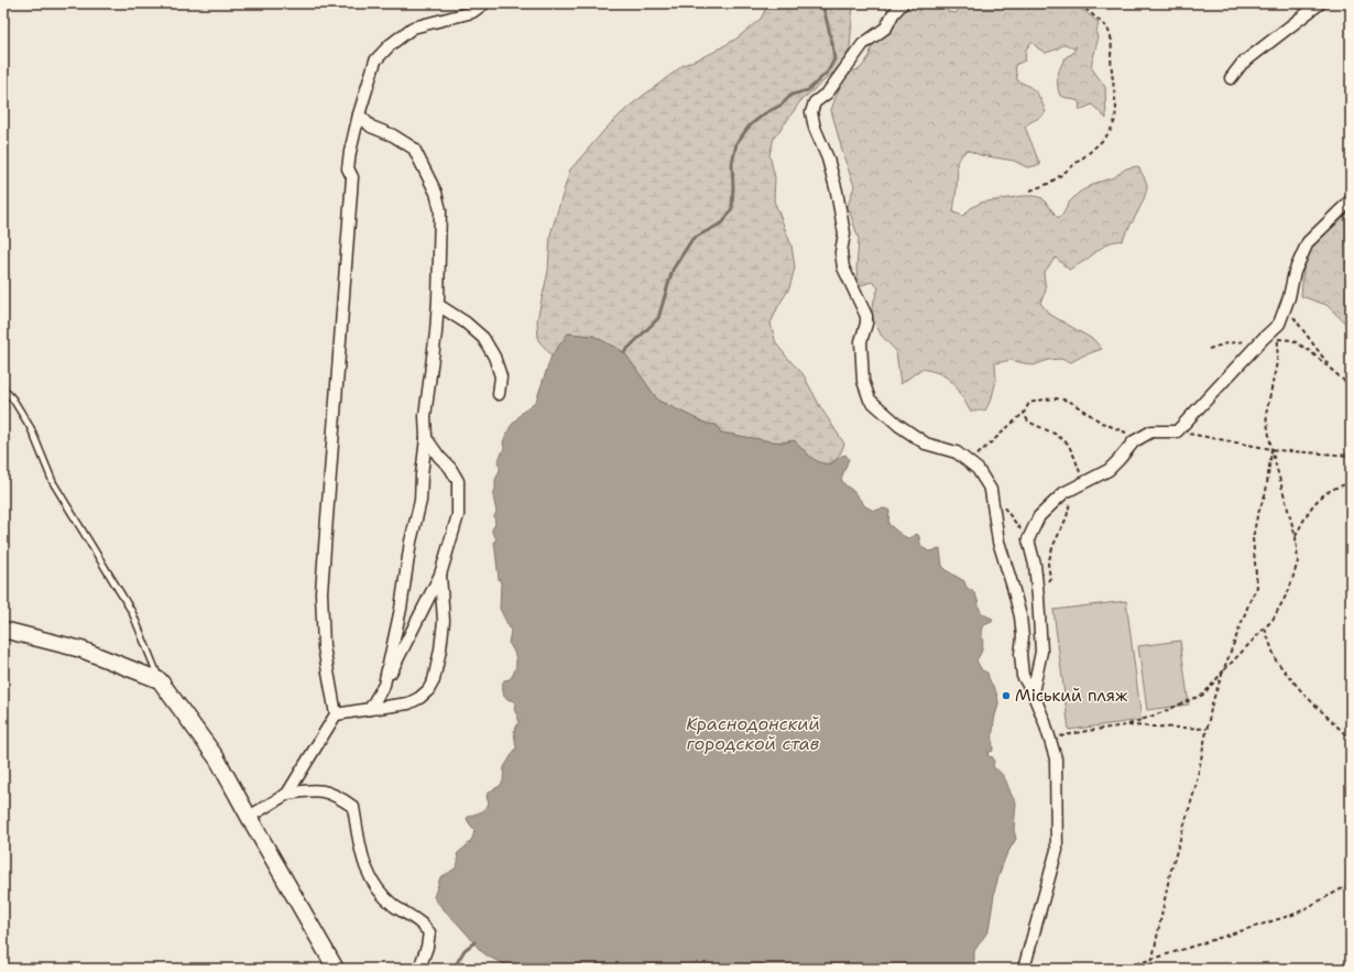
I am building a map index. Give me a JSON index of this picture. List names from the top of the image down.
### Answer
{
  "water": ["Краснодонский городской став"],
  "places": ["Міський пляж"]
}
